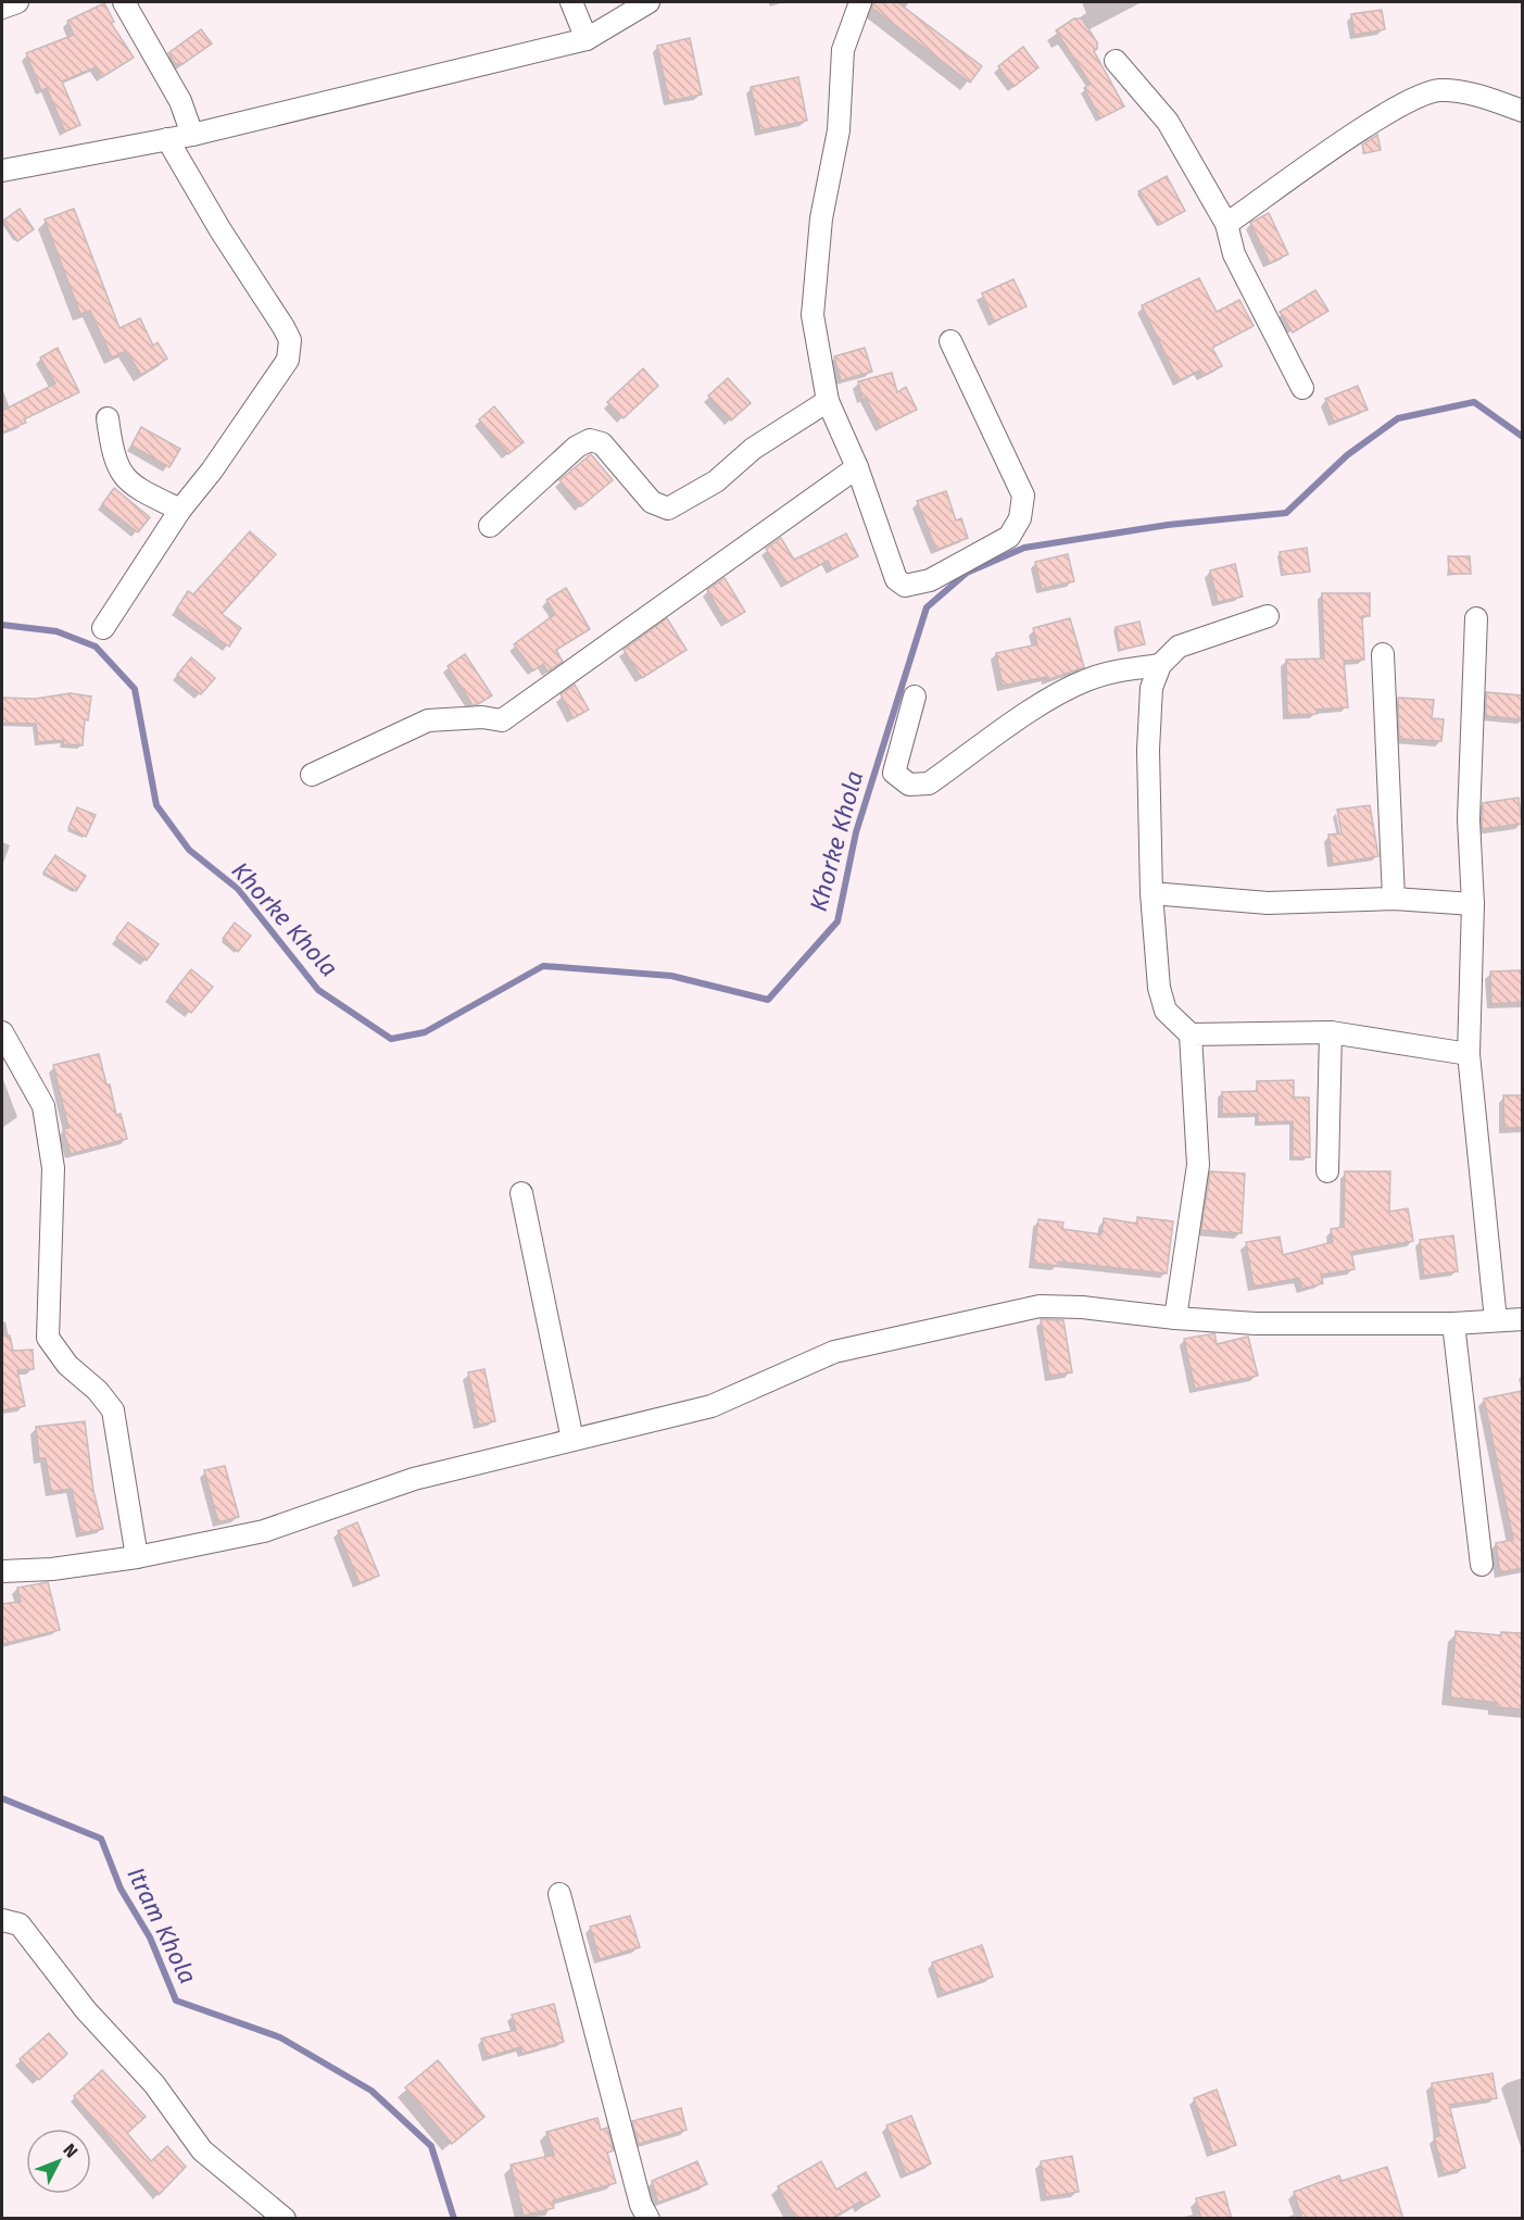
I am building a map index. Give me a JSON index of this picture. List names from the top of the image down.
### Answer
{
  "water": ["Khorke Khola", "Itram Khola"],
  "north": "top right"
}
